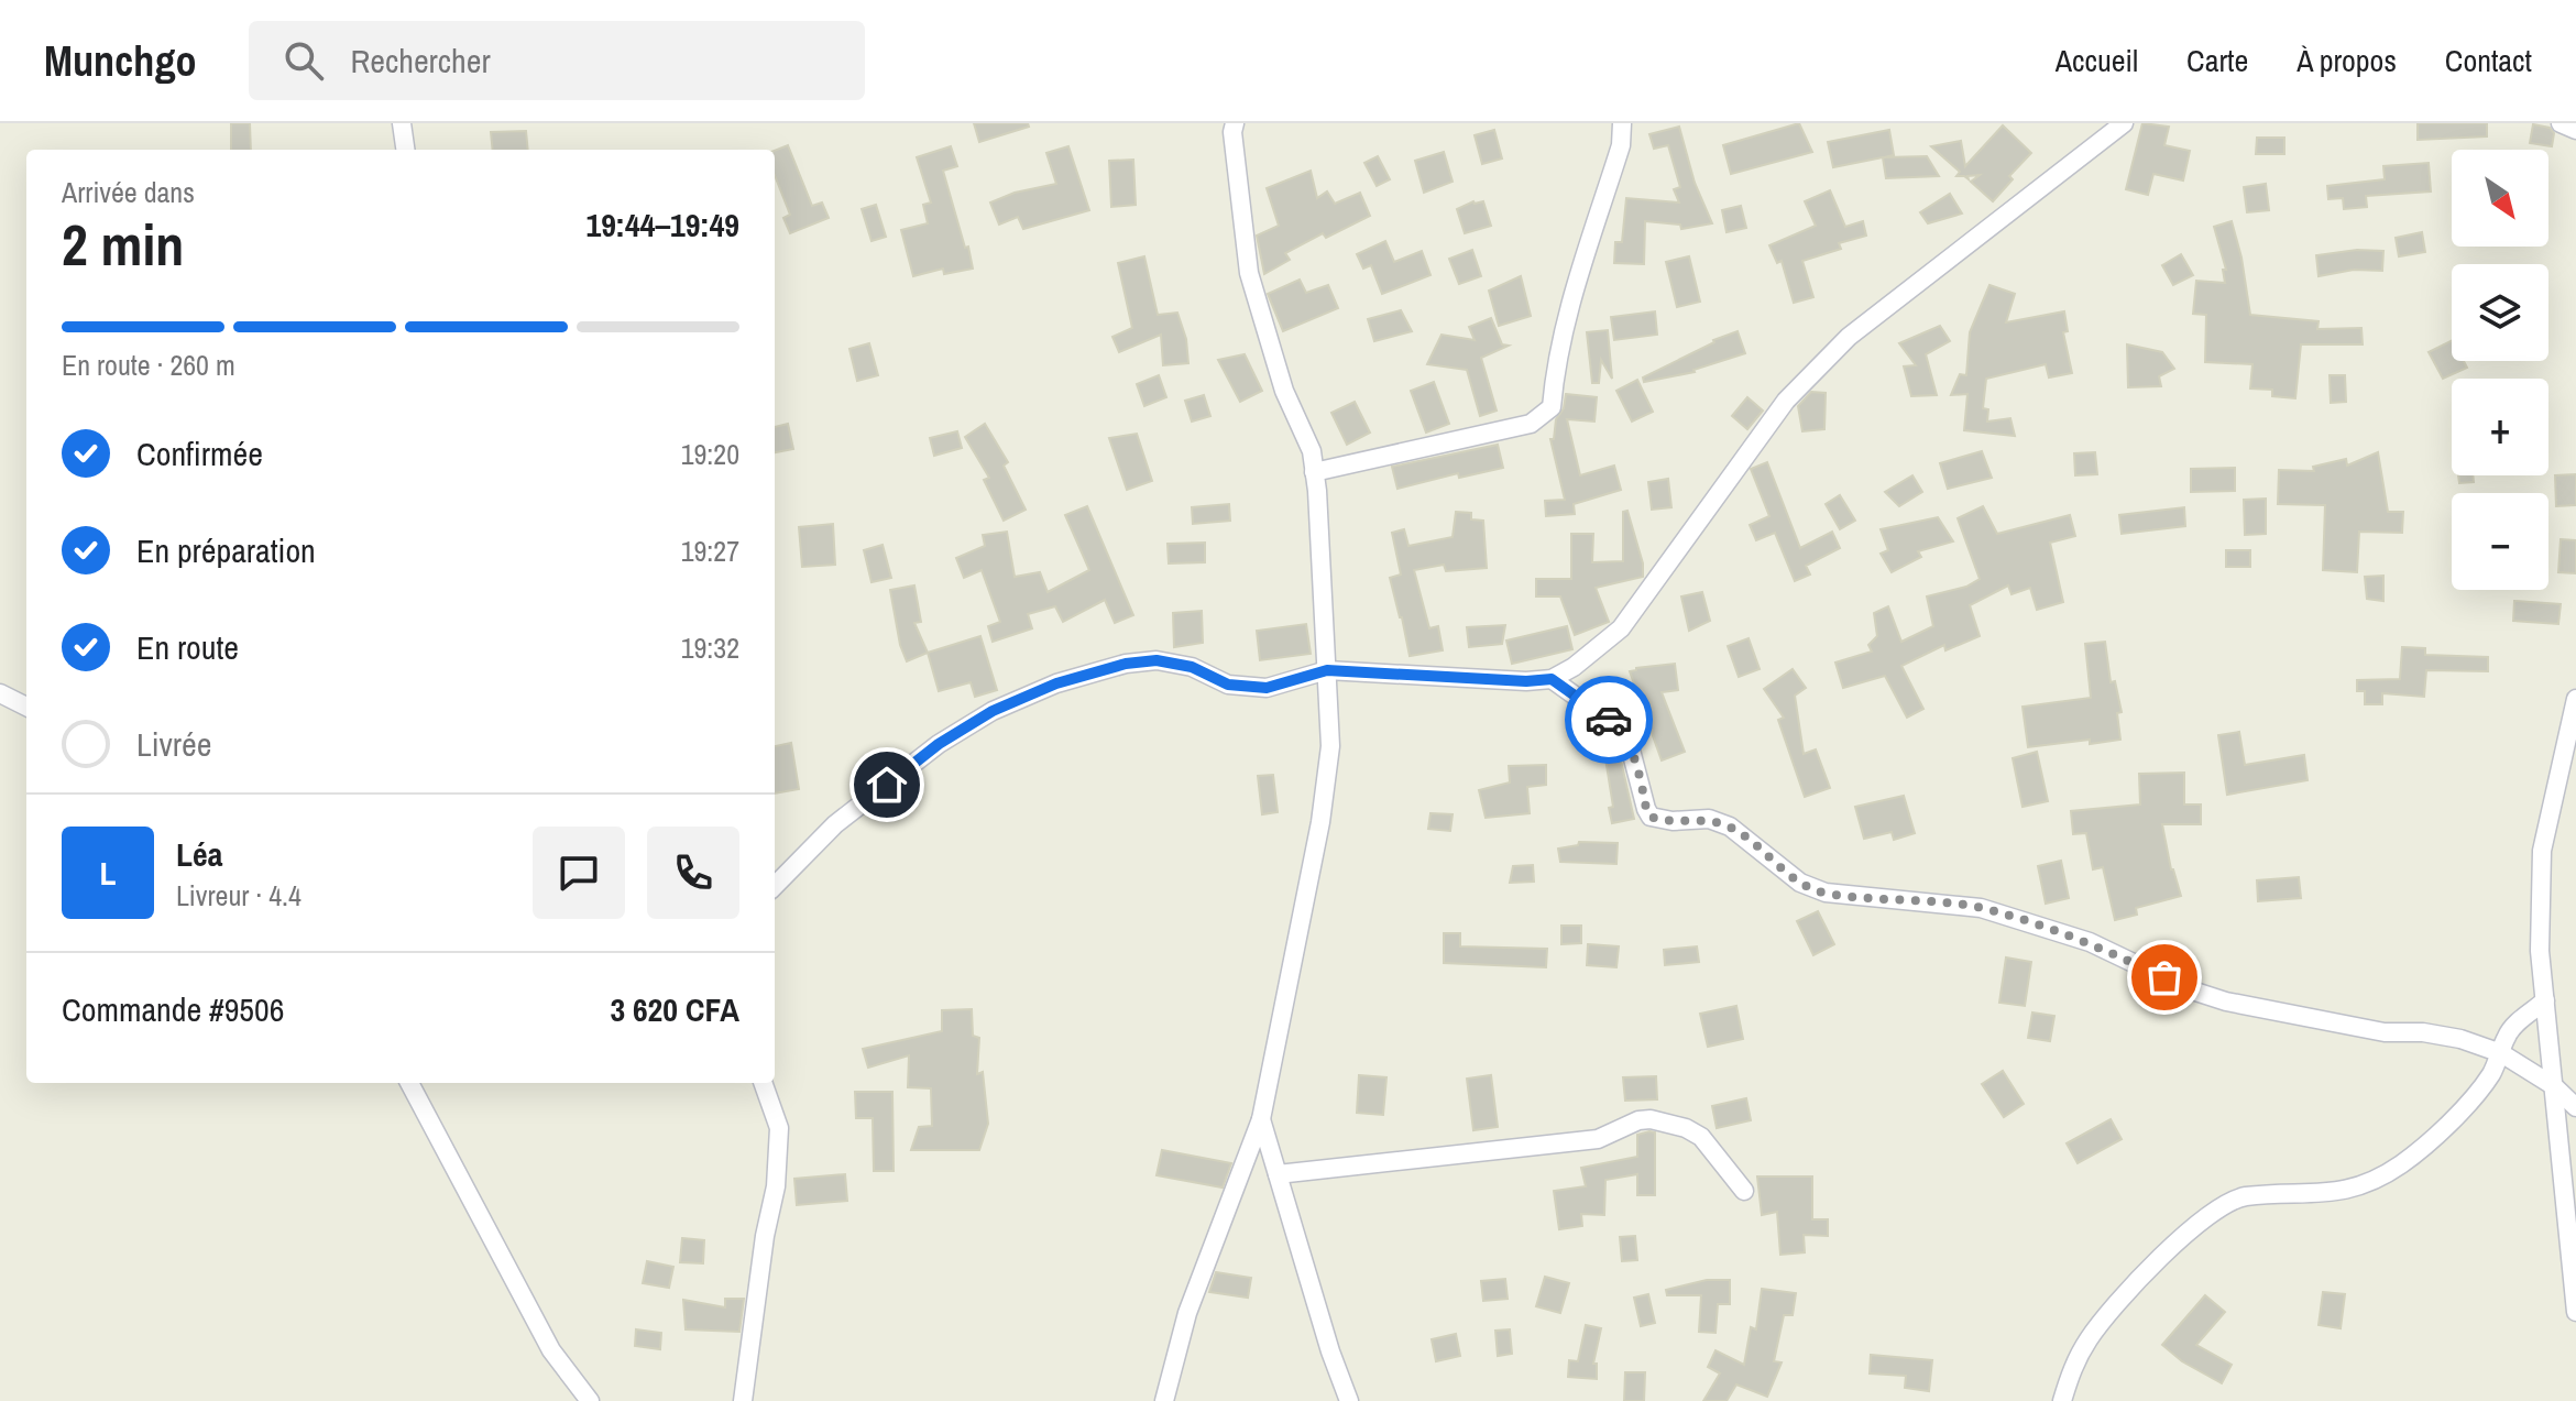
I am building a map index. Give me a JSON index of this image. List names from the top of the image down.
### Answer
{
  "north": "bottom right",
  "page": {
    "header": "Munchgo",
    "search": "Rechercher",
    "nav": [
      "Accueil",
      "Carte",
      "À propos",
      "Contact"
    ],
    "map_buttons": ["+", "−"],
    "heading": ["2 min", "Arrivée dans", "19:44–19:49"],
    "panel": [
      "Léa",
      "Livreur · 4.4",
      "Commande #9506",
      "3 620 CFA"
    ],
    "bar": "En route · 260 m",
    "list": [
      ["Confirmée", "19:20"],
      ["En préparation", "19:27"],
      ["En route", "19:32"],
      "Livrée"
    ],
    "round": "L"
  }
}
